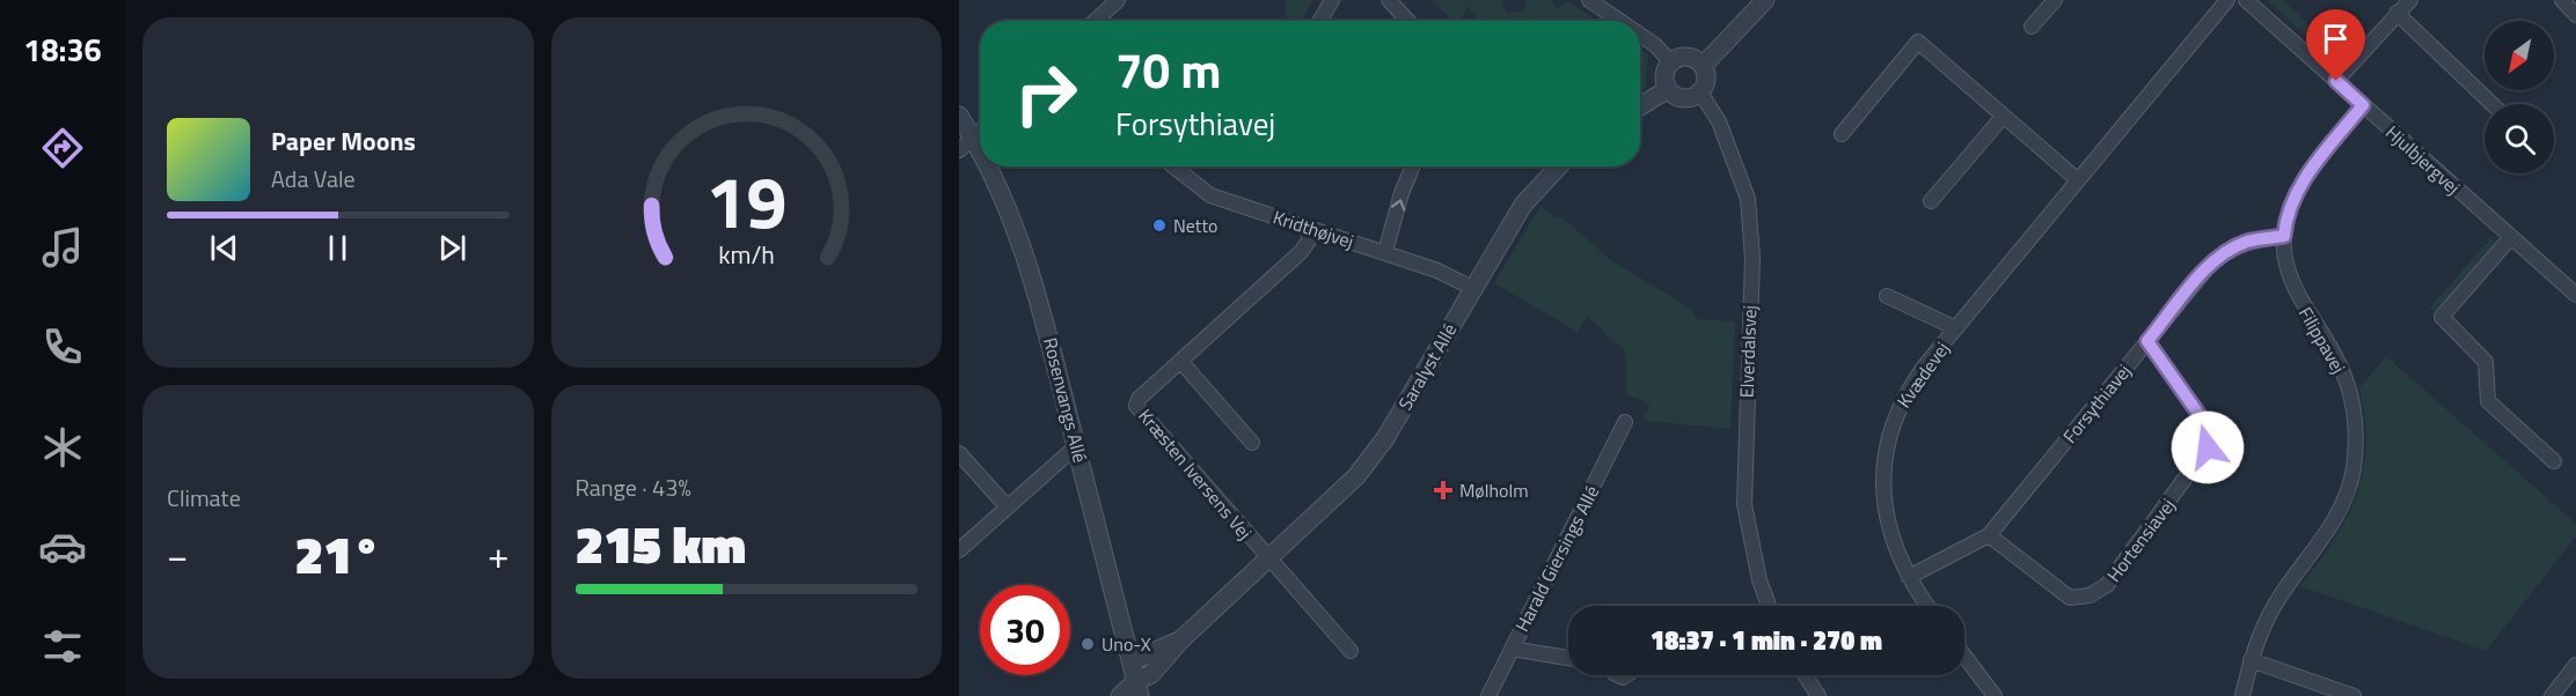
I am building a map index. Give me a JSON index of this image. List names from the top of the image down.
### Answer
{
  "streets": {
    "street": [
      "Hjulbjergvej",
      "Kridthøjvej",
      "Filippavej",
      "Elverdalsvej",
      "Saralyst Allé",
      "Kvædevej",
      "Rosenvangs Allé",
      "Forsythiavej",
      "Kræsten Iversens Vej",
      "Hortensiavej",
      "Harald Giersings Allé"
    ]
  },
  "crossings": [
    ["Hjulbjergvej", "Filippavej"],
    ["Kridthøjvej", "Saralyst Allé"],
    ["Kridthøjvej", "Kræsten Iversens Vej"],
    ["Filippavej", "Forsythiavej"],
    ["Saralyst Allé", "Rosenvangs Allé"],
    ["Saralyst Allé", "Kræsten Iversens Vej"],
    ["Kvædevej", "Forsythiavej"],
    ["Forsythiavej", "Hortensiavej"]
  ],
  "places": {
    "other": ["Netto", "Uno-X"],
    "health": ["Mølholm"]
  },
  "north": "bottom left",
  "page": {
    "tabs": "18:36",
    "turn": ["70 m", "Forsythiavej"],
    "song": ["Paper Moons", "Ada Vale"],
    "tile": [
      "Climate",
      ["Range · 43%", "215 km"]
    ],
    "heat": ["−", "21°", "+"],
    "limit": "30",
    "trip": "18:37 · 1 min · 270 m",
    "gauge": ["19", "km/h"]
  }
}
